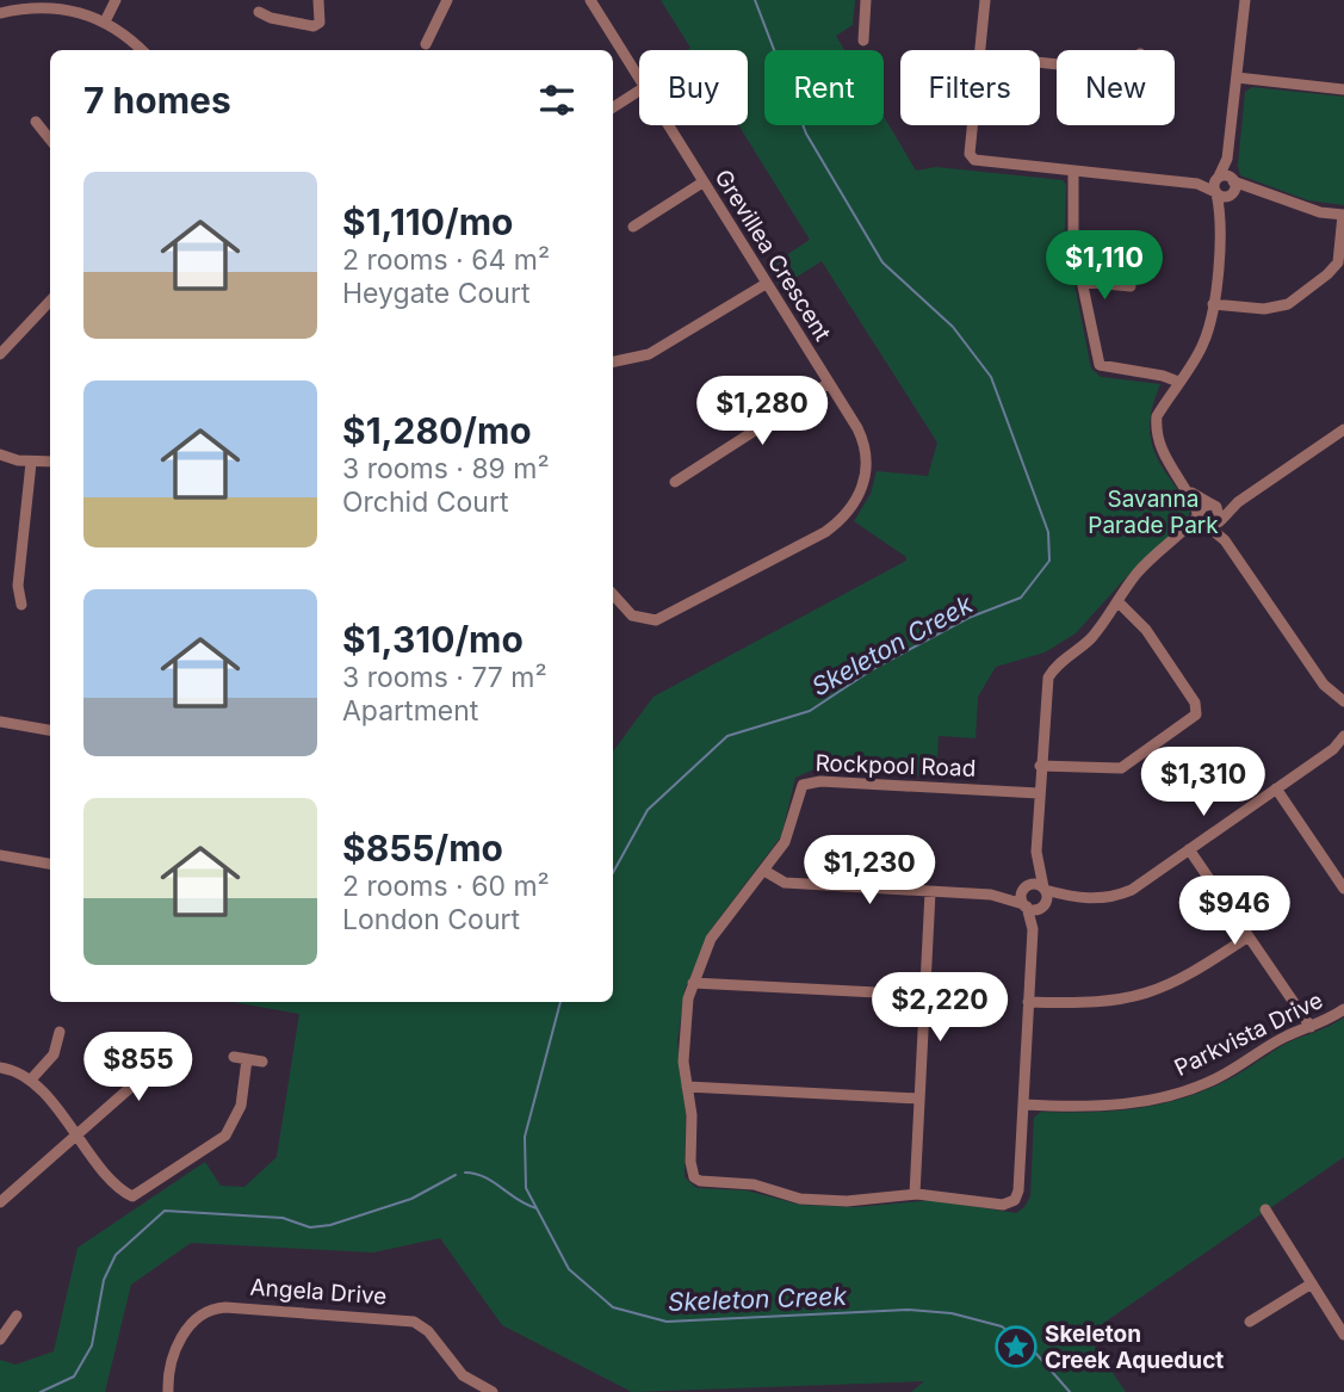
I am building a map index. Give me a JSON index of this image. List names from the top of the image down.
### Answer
{
  "streets": {
    "street": [
      "Grevillea Crescent",
      "Rockpool Road",
      "Parkvista Drive",
      "Angela Drive"
    ]
  },
  "crossings": [
    ["Rockpool Road", "Parkvista Drive"]
  ],
  "water": ["Skeleton Creek"],
  "parks": ["Savanna Parade Park"],
  "places": {
    "place": ["Skeleton Creek Aqueduct"]
  },
  "page": {
    "chip": [
      "Buy",
      "Rent",
      "Filters",
      "New"
    ],
    "heading": "7 homes",
    "list": [
      {
        "name": "$1,110/mo",
        "note": "2 rooms · 64 m² · Heygate Court"
      },
      {
        "name": "$1,280/mo",
        "note": "3 rooms · 89 m² · Orchid Court"
      },
      {
        "name": "$1,310/mo",
        "note": "3 rooms · 77 m² · Apartment"
      },
      {
        "name": "$855/mo",
        "note": "2 rooms · 60 m² · London Court"
      }
    ],
    "price": [
      "$1,110",
      "$1,280",
      "$1,310",
      "$1,230",
      "$946",
      "$2,220",
      "$855"
    ]
  }
}
